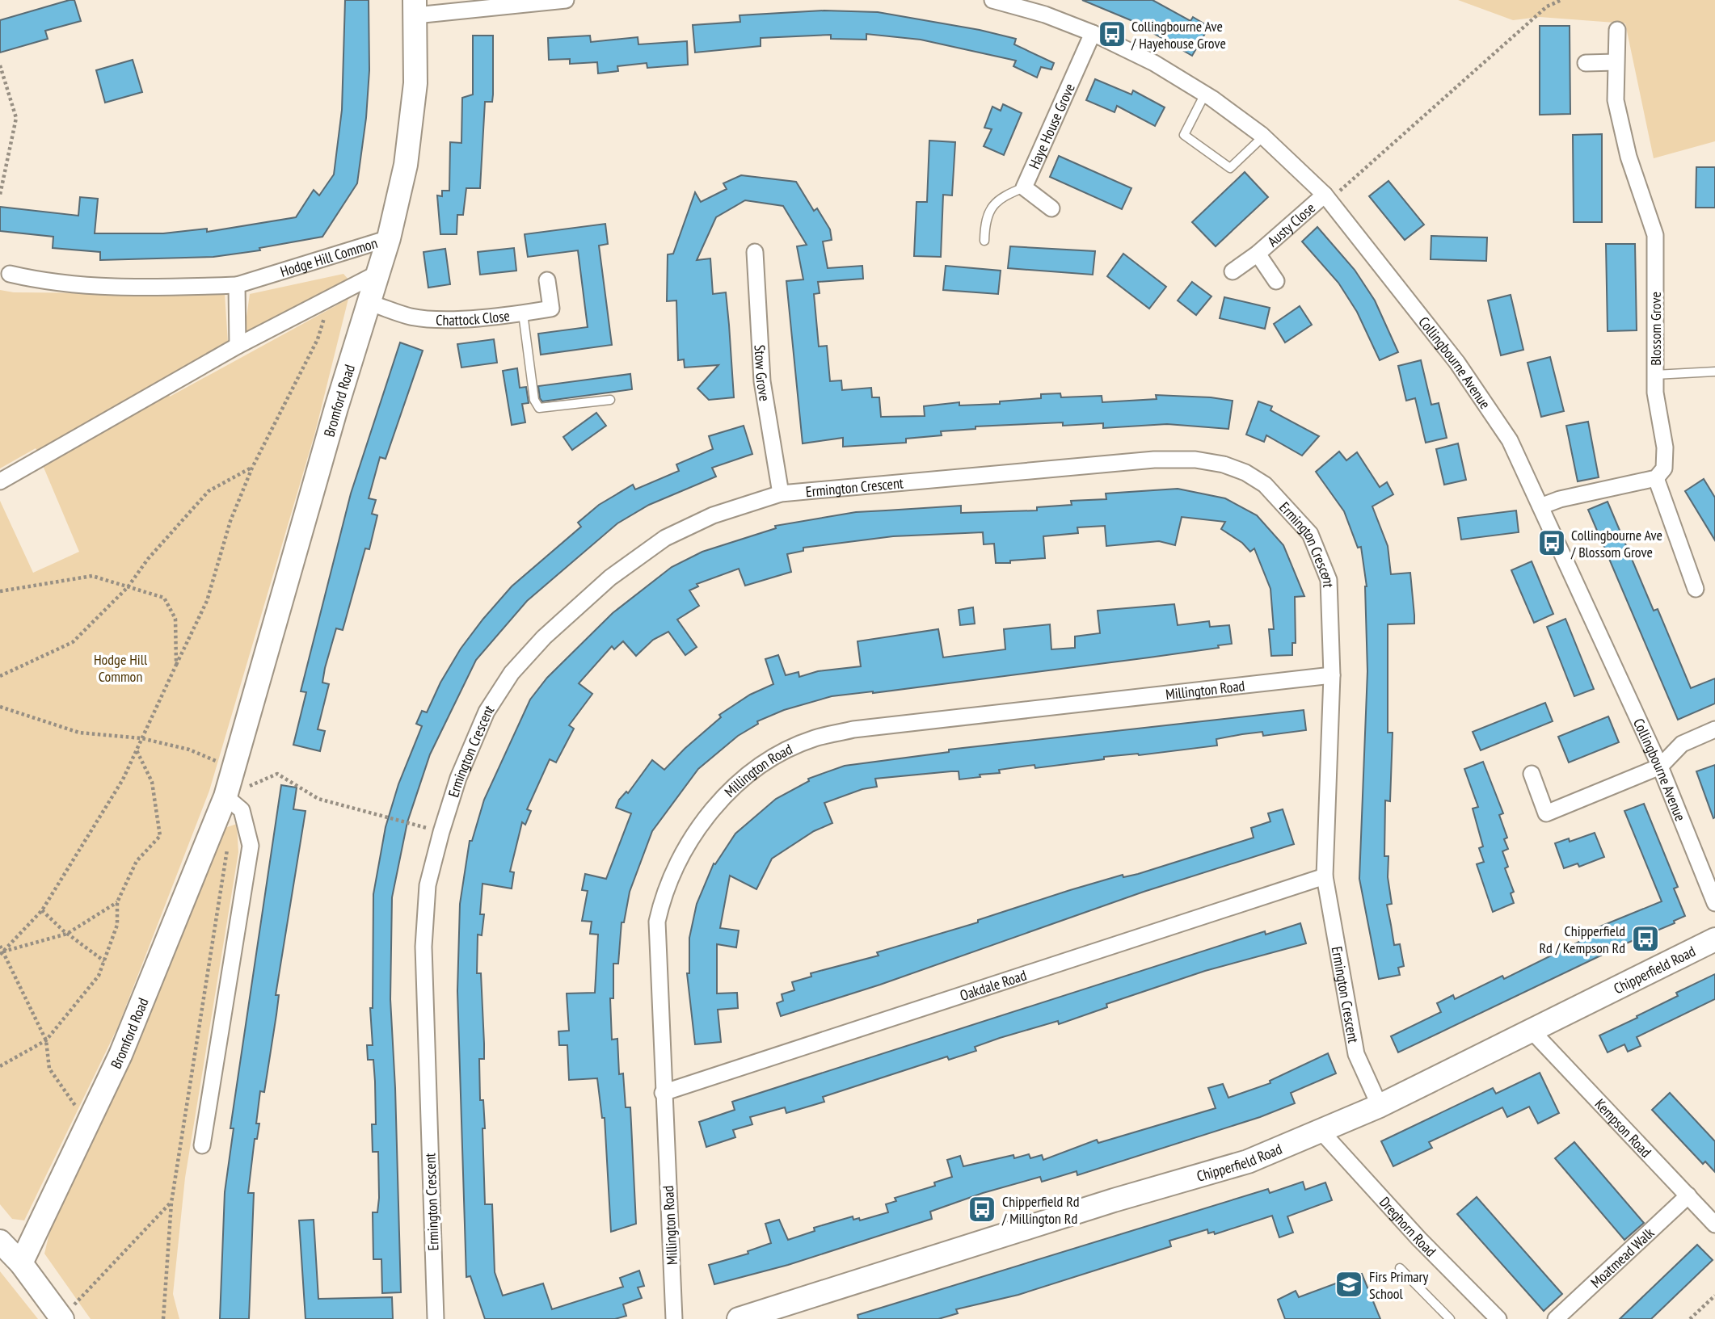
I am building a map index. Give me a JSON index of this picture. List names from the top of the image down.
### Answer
{
  "streets": {
    "street": [
      "Haye House Grove",
      "Austy Close",
      "Hodge Hill Common",
      "Chattock Close",
      "Blossom Grove",
      "Collingbourne Avenue",
      "Stow Grove",
      "Bromford Road",
      "Ermington Crescent",
      "Millington Road",
      "Chipperfield Road",
      "Oakdale Road",
      "Kempson Road",
      "Dreghorn Road",
      "Moatmead Walk"
    ]
  },
  "crossings": [
    ["Haye House Grove", "Collingbourne Avenue"],
    ["Austy Close", "Collingbourne Avenue"],
    ["Hodge Hill Common", "Bromford Road"],
    ["Chattock Close", "Bromford Road"],
    ["Stow Grove", "Ermington Crescent"],
    ["Ermington Crescent", "Millington Road"],
    ["Ermington Crescent", "Chipperfield Road"],
    ["Ermington Crescent", "Oakdale Road"],
    ["Millington Road", "Oakdale Road"],
    ["Chipperfield Road", "Kempson Road"],
    ["Chipperfield Road", "Dreghorn Road"],
    ["Kempson Road", "Moatmead Walk"]
  ],
  "parks": ["Hodge Hill Common"],
  "places": {
    "bus stop": [
      "Collingbourne Ave / Hayehouse Grove",
      "Collingbourne Ave / Blossom Grove",
      "Chipperfield Rd / Kempson Rd",
      "Chipperfield Rd / Millington Rd"
    ],
    "school or university": ["Firs Primary School"]
  }
}
